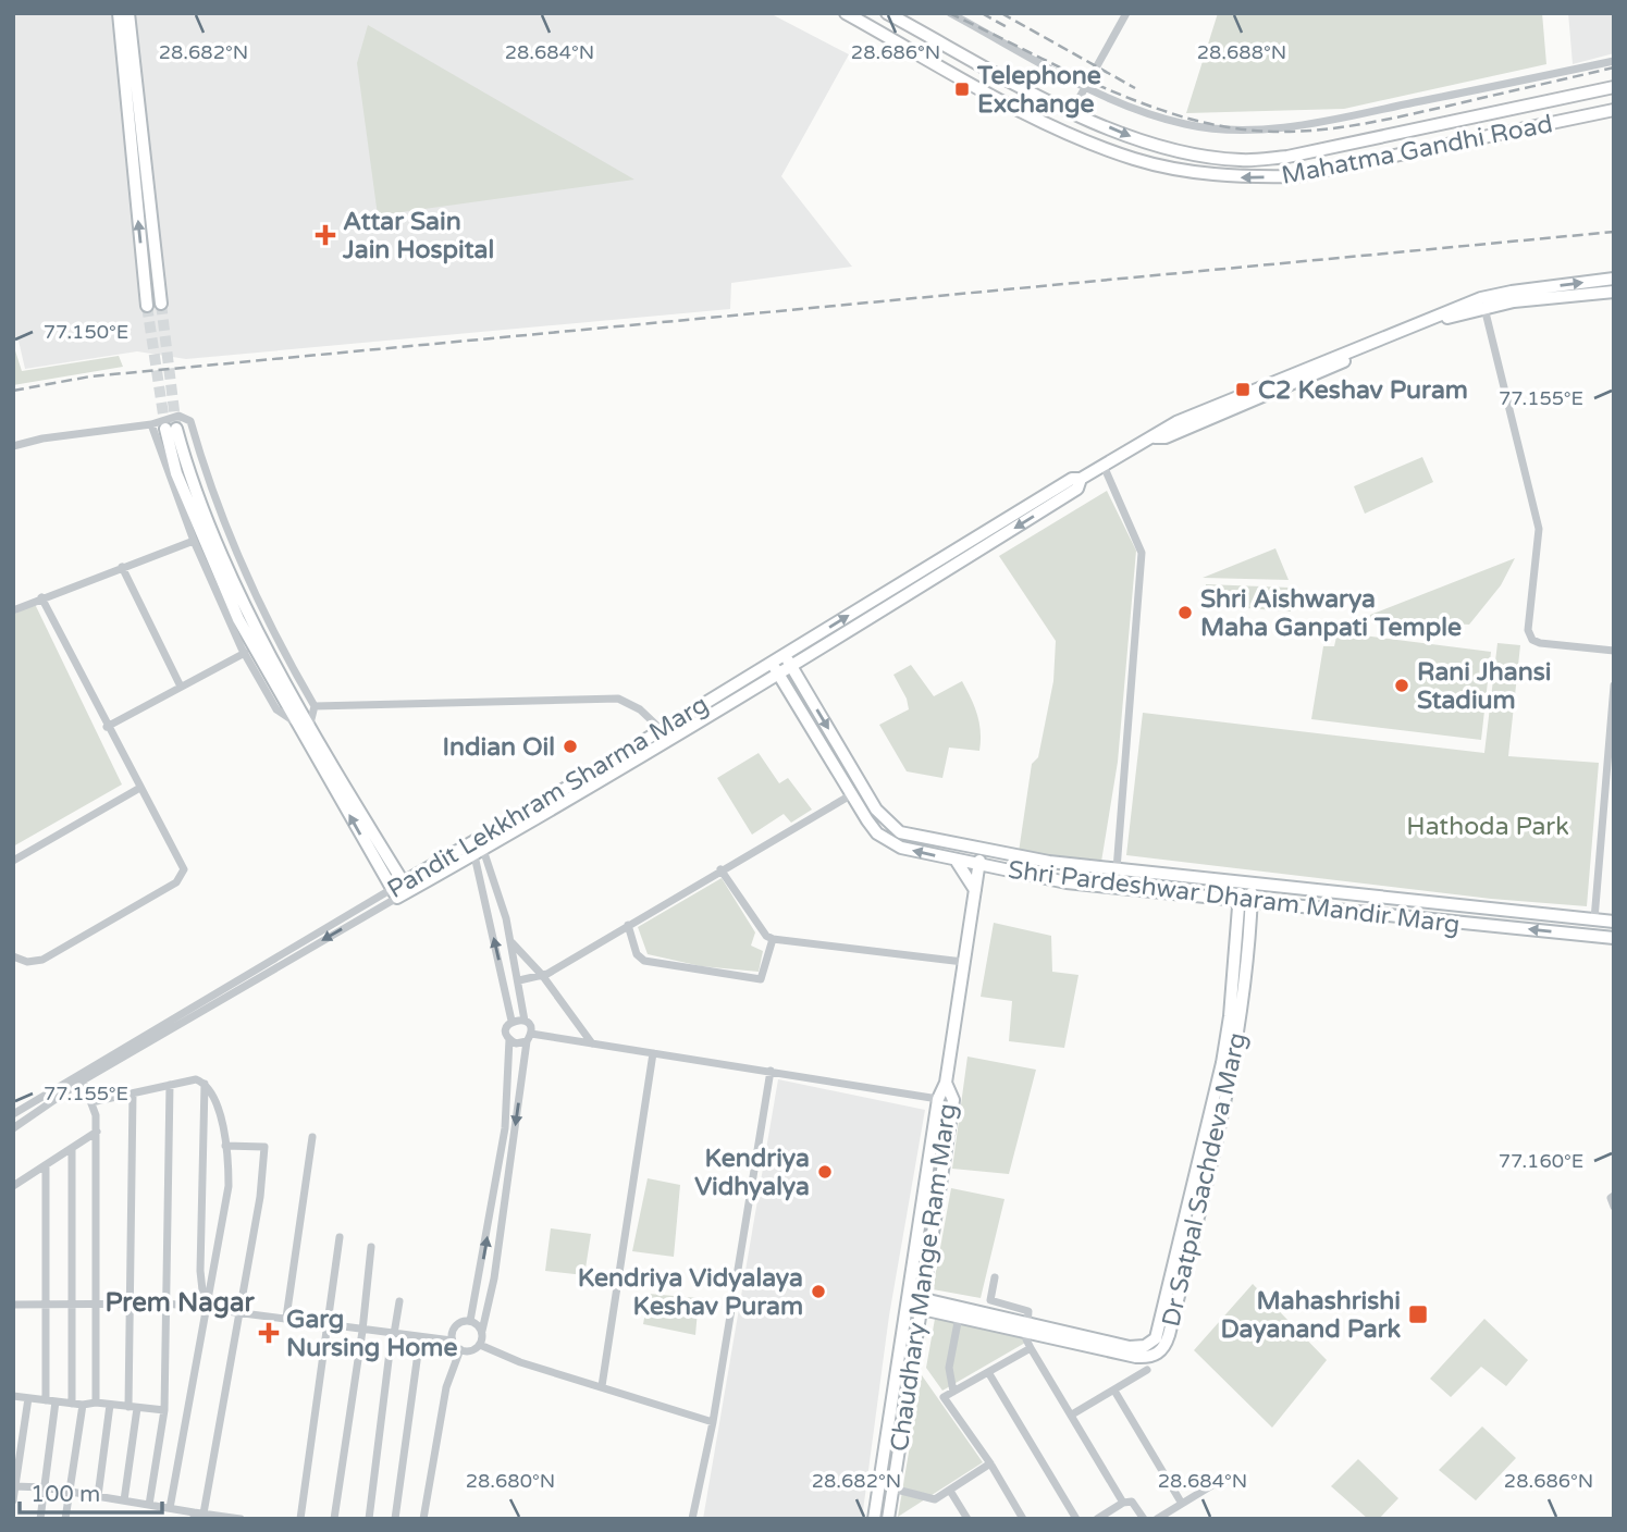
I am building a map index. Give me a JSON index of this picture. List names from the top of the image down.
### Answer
{
  "streets": {
    "main road": [
      "Mahatma Gandhi Road",
      "Pandit Lekkhram Sharma Marg",
      "Shri Pardeshwar Dharam Mandir Marg",
      "Dr Satpal Sachdeva Marg",
      "Chaudhary Mange Ram Marg"
    ]
  },
  "crossings": [
    ["Pandit Lekkhram Sharma Marg", "Shri Pardeshwar Dharam Mandir Marg"],
    ["Shri Pardeshwar Dharam Mandir Marg", "Dr Satpal Sachdeva Marg"],
    ["Shri Pardeshwar Dharam Mandir Marg", "Chaudhary Mange Ram Marg"],
    ["Dr Satpal Sachdeva Marg", "Chaudhary Mange Ram Marg"]
  ],
  "districts": ["Prem Nagar"],
  "parks": ["Hathoda Park"],
  "places": {
    "transit": ["Telephone Exchange", "C2 Keshav Puram", "Mahashrishi Dayanand Park"],
    "health": ["Attar Sain Jain Hospital", "Garg Nursing Home"],
    "other": [
      "Shri Aishwarya Maha Ganpati Temple",
      "Rani Jhansi Stadium",
      "Indian Oil",
      "Kendriya Vidhyalya",
      "Kendriya Vidyalaya Keshav Puram"
    ]
  },
  "scale_bar": "100 m",
  "coordinates": [
    "28.682°N",
    "28.684°N",
    "28.688°N",
    "28.686°N",
    "77.150°E",
    "77.155°E",
    "77.160°E",
    "28.680°N"
  ]
}
